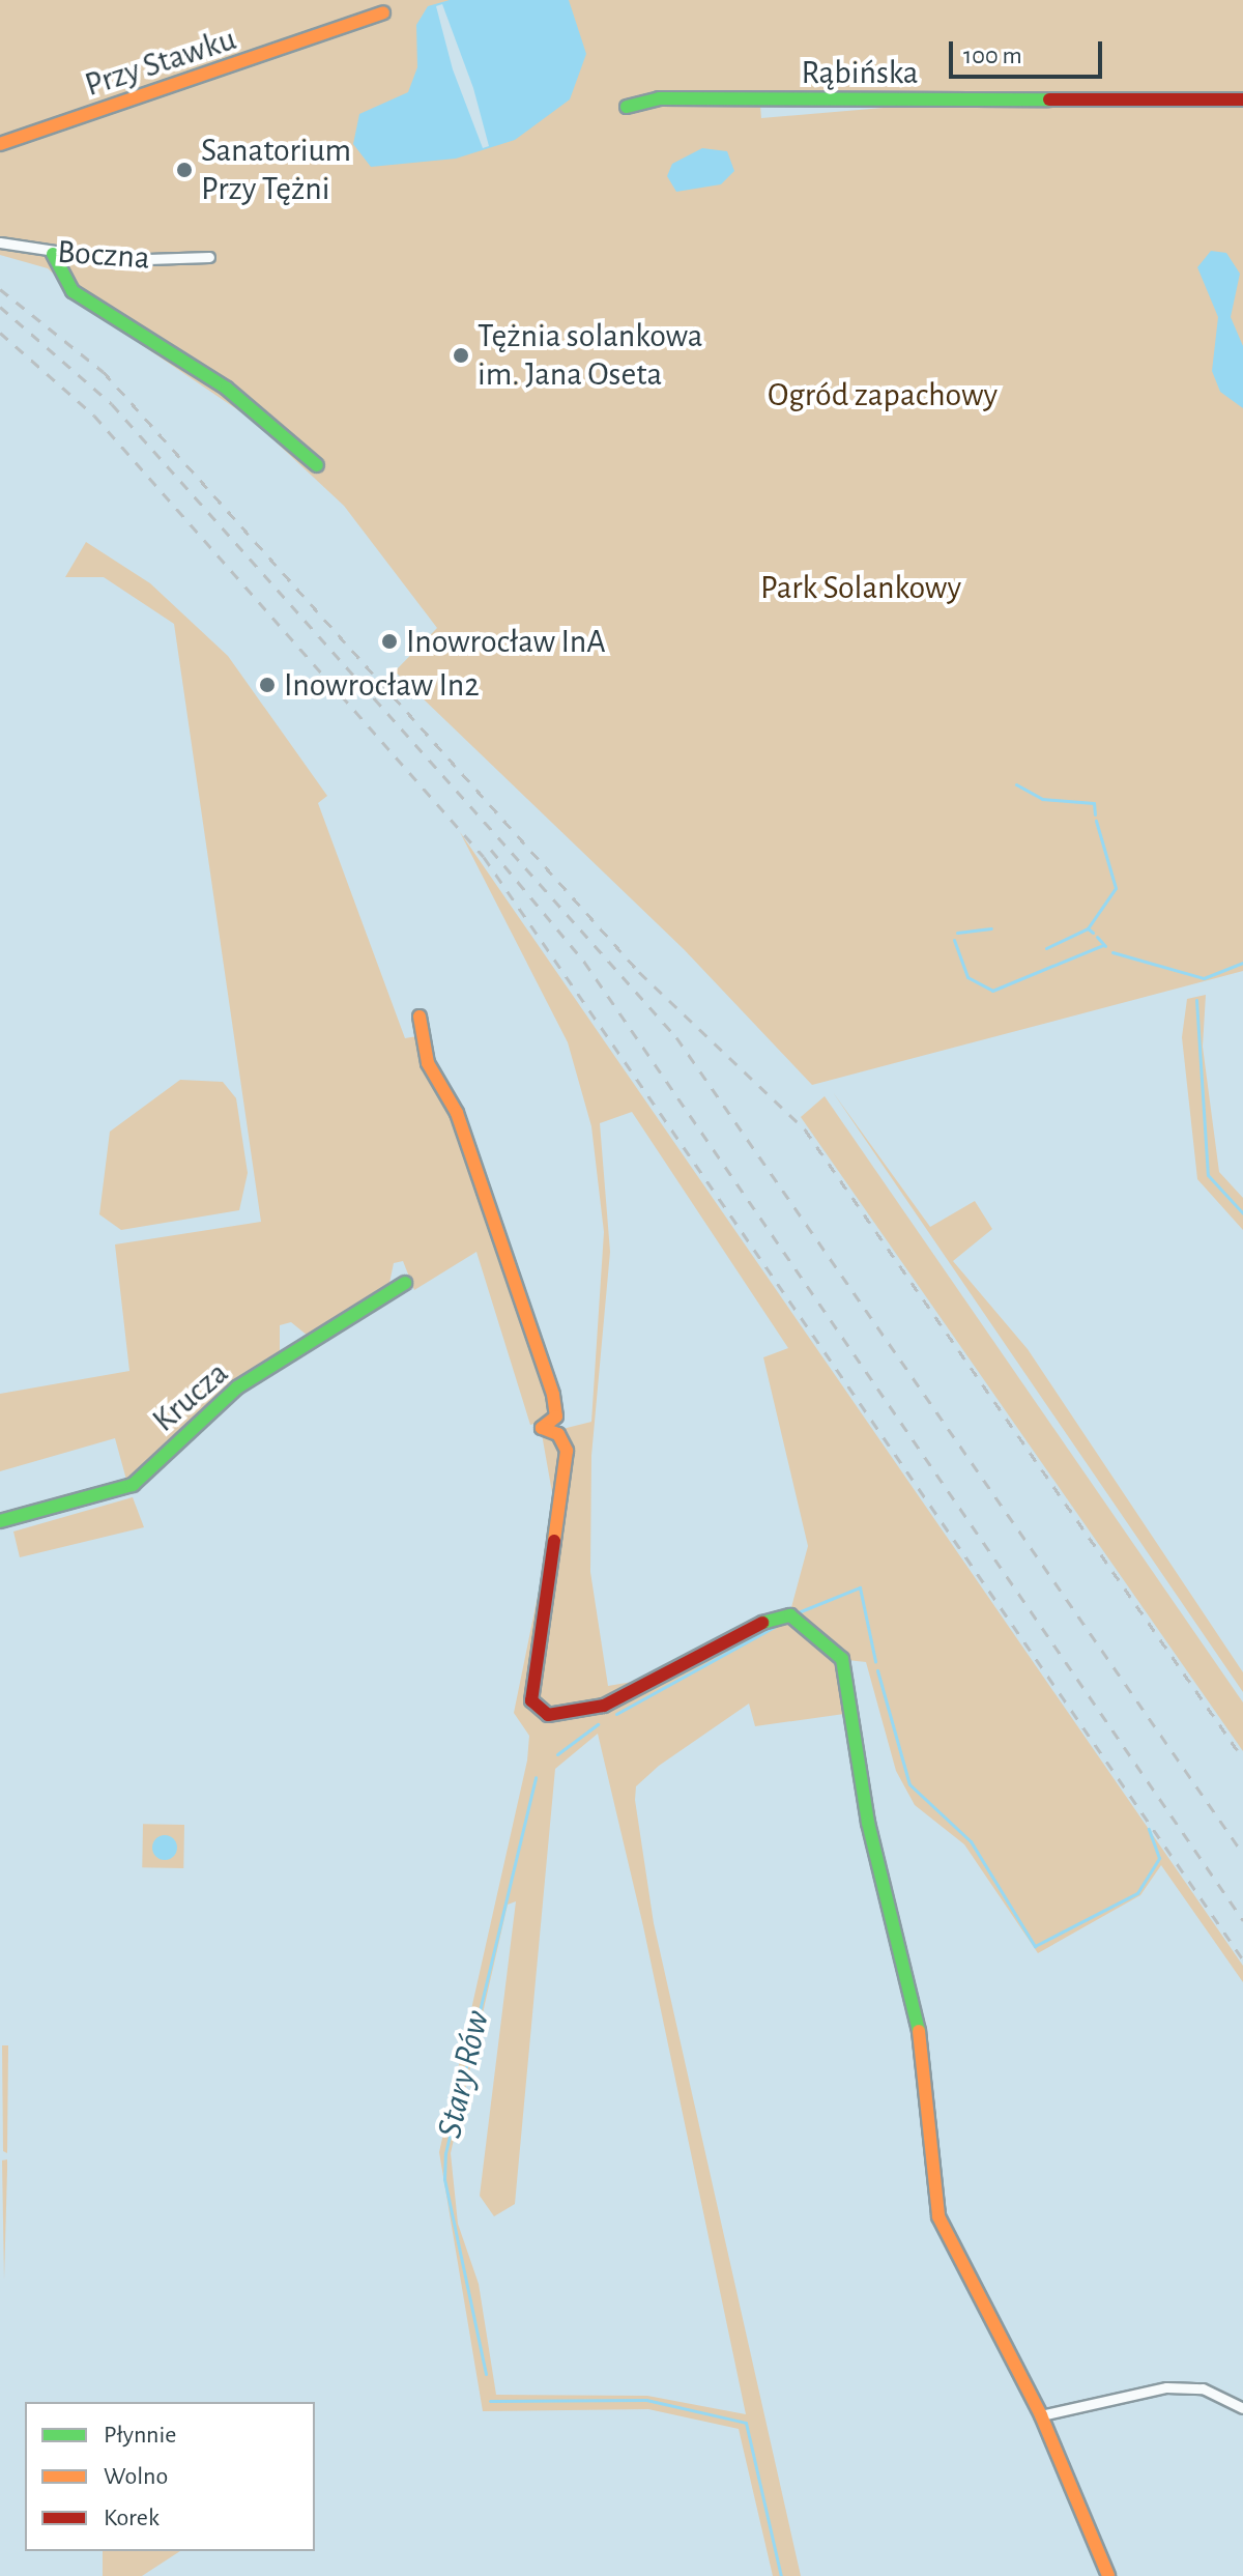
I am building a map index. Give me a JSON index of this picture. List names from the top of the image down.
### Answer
{
  "streets": {
    "street": [
      "Przy Stawku",
      "Rąbińska",
      "Boczna",
      "Krucza"
    ]
  },
  "water": ["Stary Rów"],
  "parks": ["Ogród zapachowy", "Park Solankowy"],
  "places": [
    "Sanatorium Przy Tężni",
    "Tężnia solankowa im. Jana Oseta",
    "Inowrocław InA",
    "Inowrocław In2"
  ],
  "legend": ["Płynnie", "Wolno", "Korek"],
  "scale_bar": "100 m"
}
